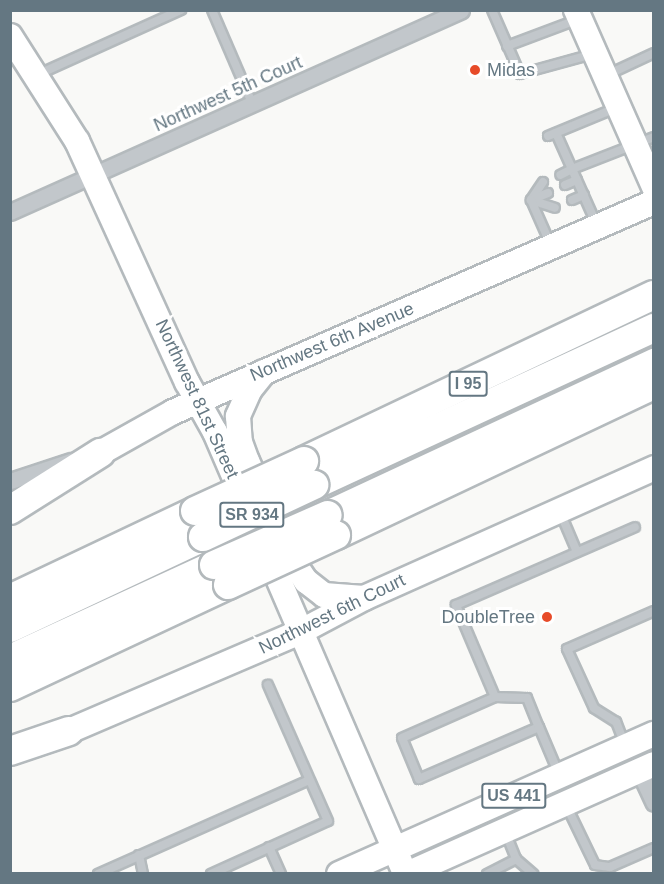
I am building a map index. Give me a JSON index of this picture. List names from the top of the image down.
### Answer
{
  "streets": {
    "highway": ["I 95"],
    "main road": [
      "Northwest 6th Avenue",
      "Northwest 81st Street",
      "SR 934",
      "Northwest 6th Court",
      "US 441"
    ],
    "street": ["Northwest 5th Court"]
  },
  "crossings": [
    ["Northwest 5th Court", "Northwest 81st Street"],
    ["Northwest 6th Avenue", "Northwest 81st Street"],
    ["Northwest 81st Street", "Northwest 6th Court"],
    ["Northwest 81st Street", "US 441"]
  ],
  "places": ["Midas", "DoubleTree"]
}
